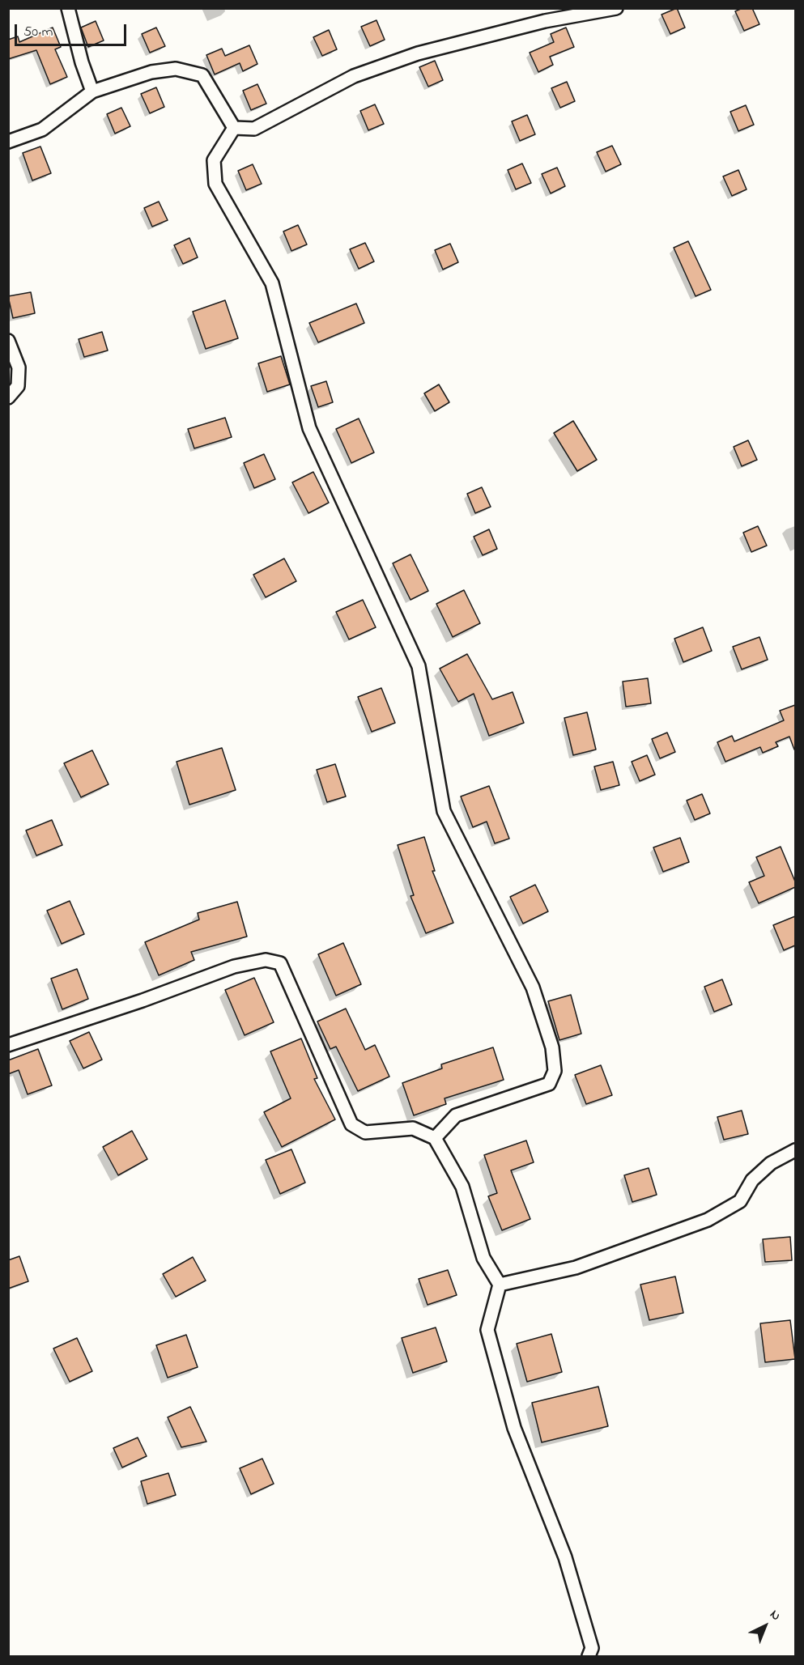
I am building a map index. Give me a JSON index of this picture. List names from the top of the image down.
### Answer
{
  "scale_bar": "50 m",
  "north": "top right"
}
